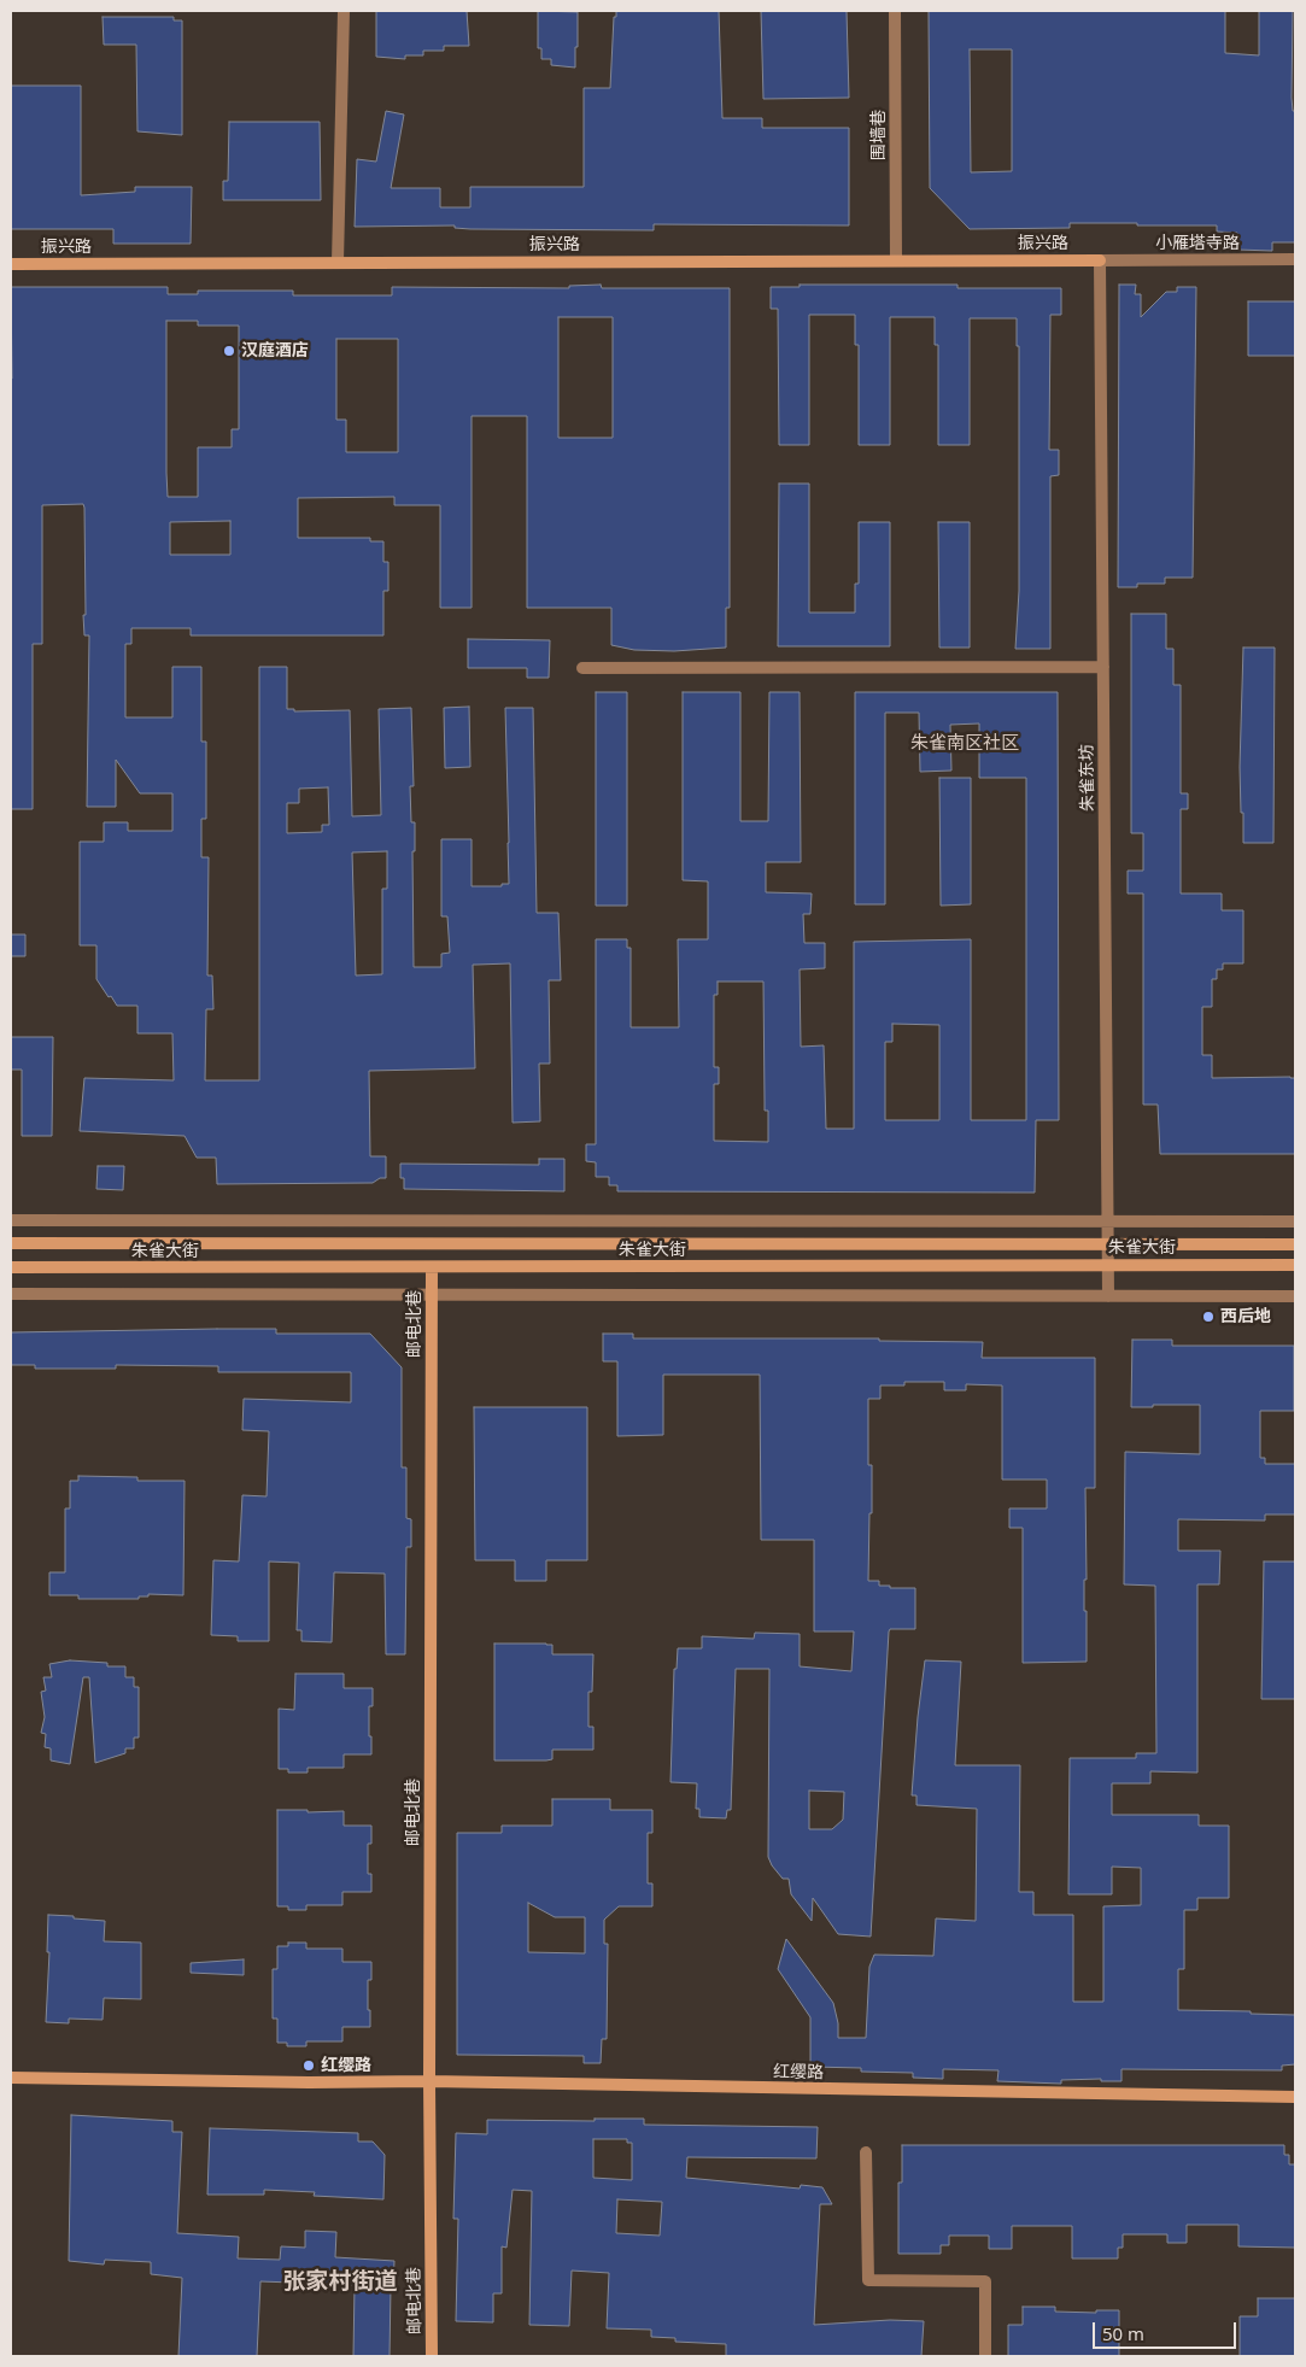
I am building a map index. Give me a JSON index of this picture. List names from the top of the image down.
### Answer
{
  "streets": {
    "street": [
      "围墙巷",
      "振兴路",
      "小雁塔寺路",
      "朱雀东坊",
      "朱雀大街",
      "邮电北巷",
      "红缨路"
    ]
  },
  "crossings": [
    ["围墙巷", "振兴路"],
    ["振兴路", "小雁塔寺路"],
    ["振兴路", "朱雀东坊"],
    ["小雁塔寺路", "朱雀东坊"],
    ["朱雀东坊", "朱雀大街"],
    ["朱雀大街", "邮电北巷"],
    ["邮电北巷", "红缨路"]
  ],
  "districts": ["朱雀南区社区", "张家村街道"],
  "places": ["汉庭酒店", "西后地", "红缨路"],
  "scale_bar": "50 m"
}
